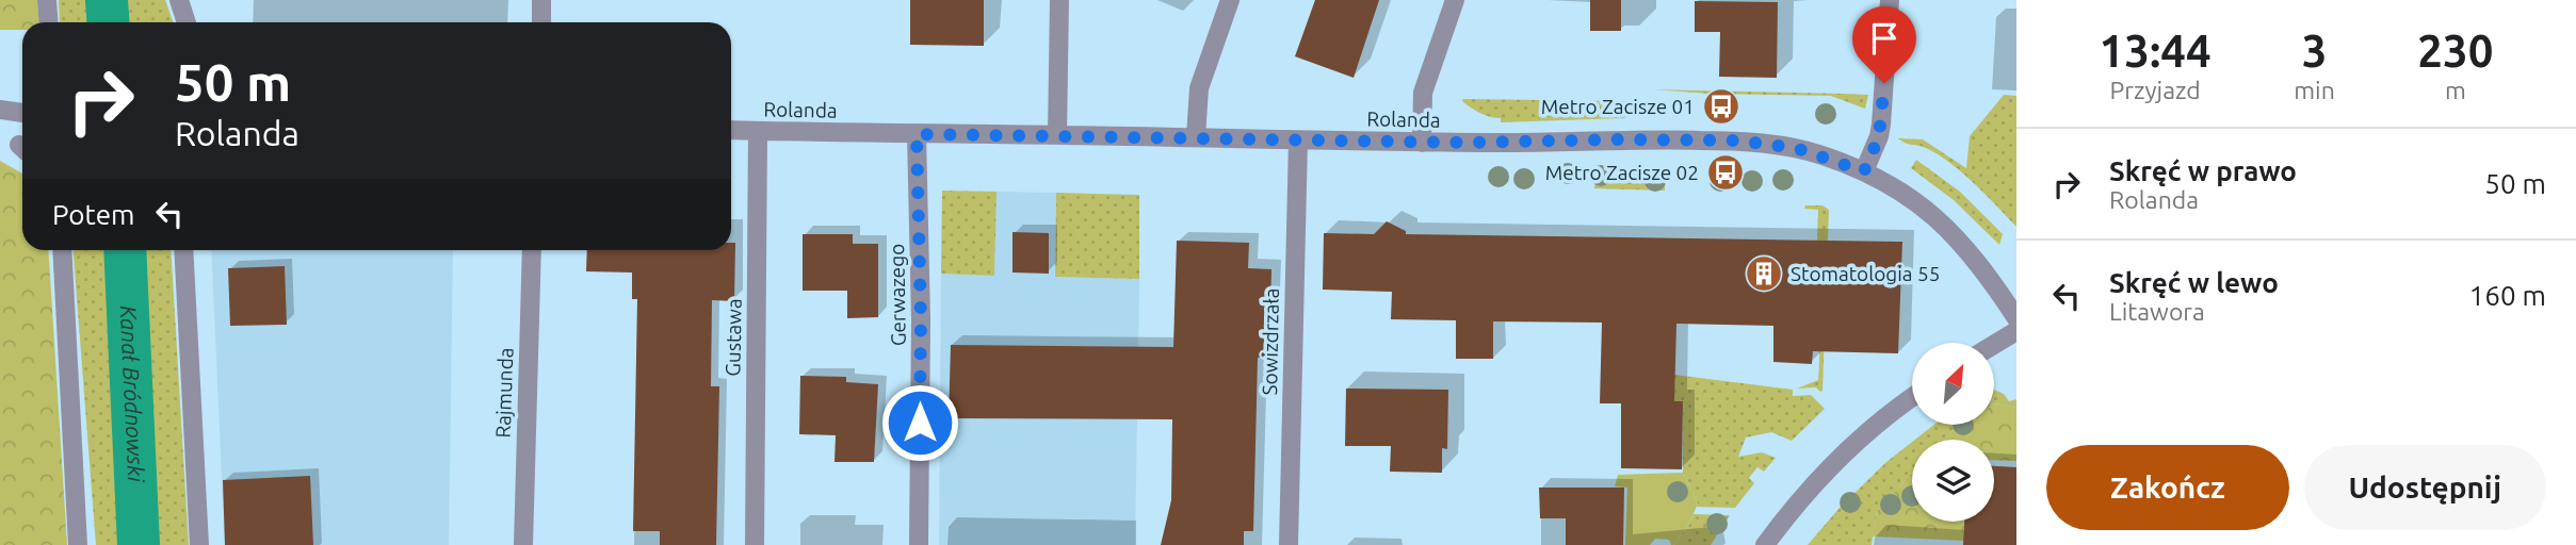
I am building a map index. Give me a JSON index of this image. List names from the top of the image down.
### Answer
{
  "streets": {
    "street": [
      "Rolanda",
      "Gerwazego",
      "Gustawa",
      "Sowizdrzała",
      "Rajmunda"
    ]
  },
  "crossings": [
    ["Rolanda", "Gerwazego"],
    ["Rolanda", "Gustawa"],
    ["Rolanda", "Sowizdrzała"]
  ],
  "water": ["Kanał Bródnowski"],
  "places": {
    "bus stop": ["Metro Zacisze 01", "Metro Zacisze 02"],
    "building": ["Stomatologia 55"]
  },
  "north": "top right",
  "page": {
    "eta": [
      "13:44",
      "Przyjazd",
      "3",
      "min",
      "230",
      "m"
    ],
    "turn": ["50 m", "Rolanda"],
    "list": [
      {
        "name": "Skręć w prawo",
        "note": "Rolanda",
        "value": "50 m"
      },
      {
        "name": "Skręć w lewo",
        "note": "Litawora",
        "value": "160 m"
      }
    ],
    "then": "Potem",
    "buttons": ["Zakończ", "Udostępnij"]
  }
}
